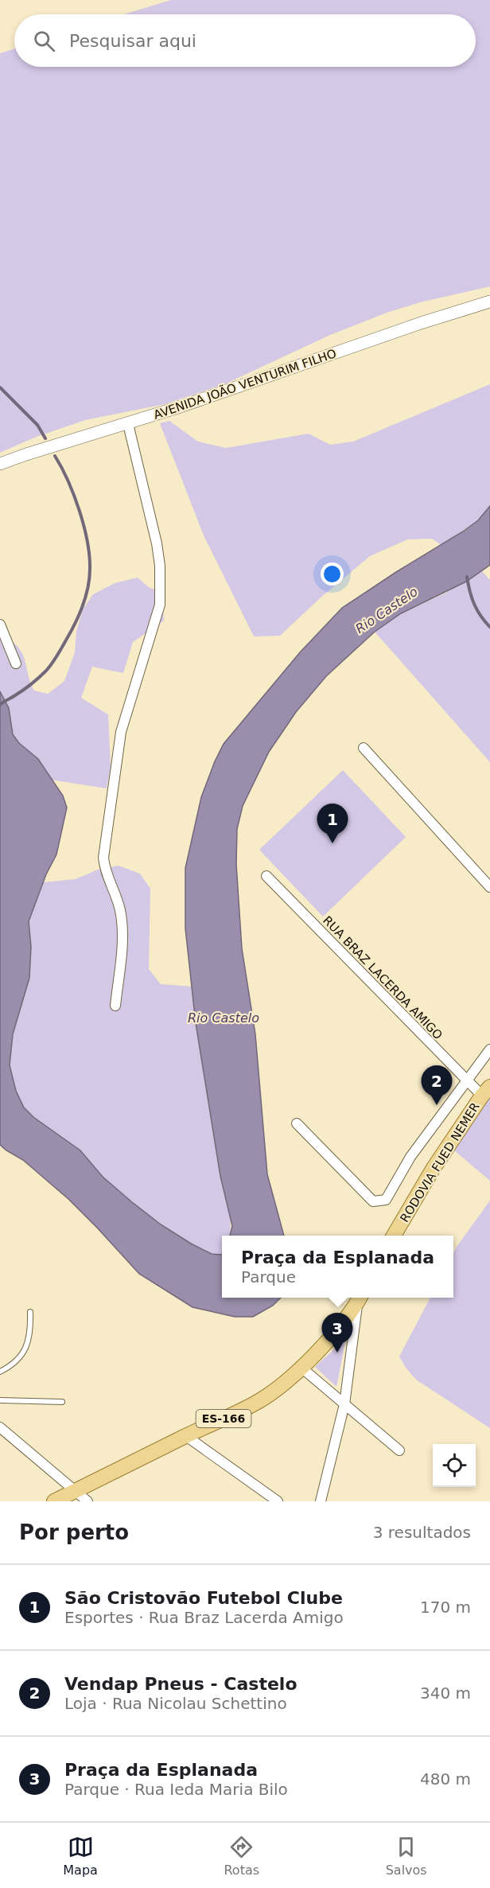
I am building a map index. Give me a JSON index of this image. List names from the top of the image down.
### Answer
{
  "streets": {
    "main road": ["RODOVIA FUED NEMER", "ES-166"],
    "street": ["AVENIDA JOÃO VENTURIM FILHO", "RUA BRAZ LACERDA AMIGO"]
  },
  "crossings": [
    ["RUA BRAZ LACERDA AMIGO", "RODOVIA FUED NEMER"]
  ],
  "water": ["Rio Castelo"],
  "page": {
    "search": "Pesquisar aqui",
    "pins": ["1", "2", "3"],
    "popup": ["Praça da Esplanada", "Parque"],
    "heading": ["Por perto", "3 resultados"],
    "list": [
      {
        "mark": "1",
        "name": "São Cristovão Futebol Clube",
        "note": "Esportes · Rua Braz Lacerda Amigo",
        "value": "170 m"
      },
      {
        "mark": "2",
        "name": "Vendap Pneus - Castelo",
        "note": "Loja · Rua Nicolau Schettino",
        "value": "340 m"
      },
      {
        "mark": "3",
        "name": "Praça da Esplanada",
        "note": "Parque · Rua Ieda Maria Bilo",
        "value": "480 m"
      }
    ],
    "nav": ["Mapa", "Rotas", "Salvos"]
  }
}
